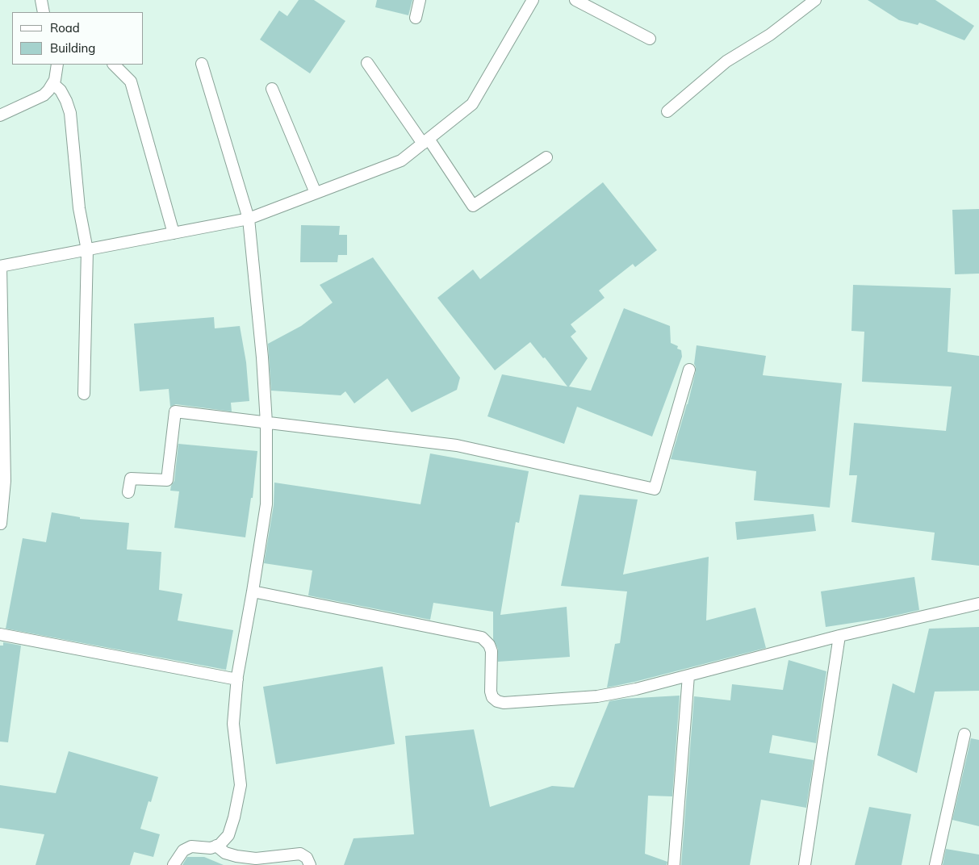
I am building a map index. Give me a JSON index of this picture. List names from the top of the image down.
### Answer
{
  "legend": ["Road", "Building"]
}
